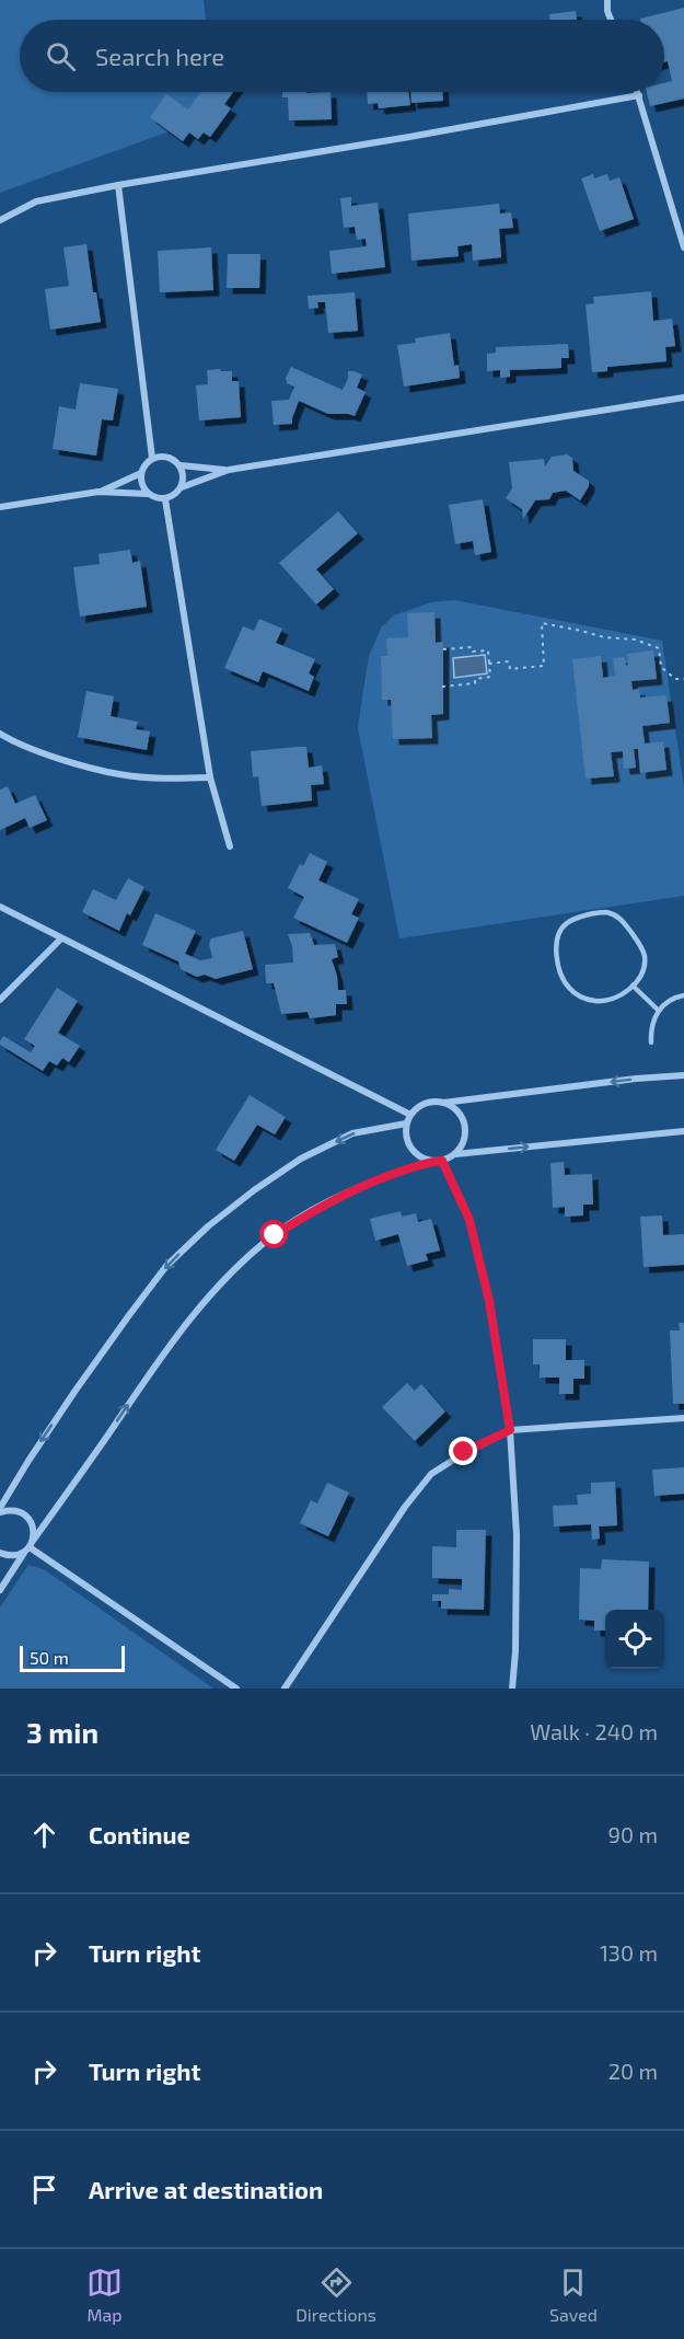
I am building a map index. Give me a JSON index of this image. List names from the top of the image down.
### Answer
{
  "scale_bar": "50 m",
  "page": {
    "search": "Search here",
    "scale": "50 m",
    "heading": ["3 min", "Walk · 240 m"],
    "list": [
      ["Continue", "90 m"],
      ["Turn right", "130 m"],
      ["Turn right", "20 m"],
      "Arrive at destination"
    ],
    "nav": ["Map", "Directions", "Saved"]
  }
}
